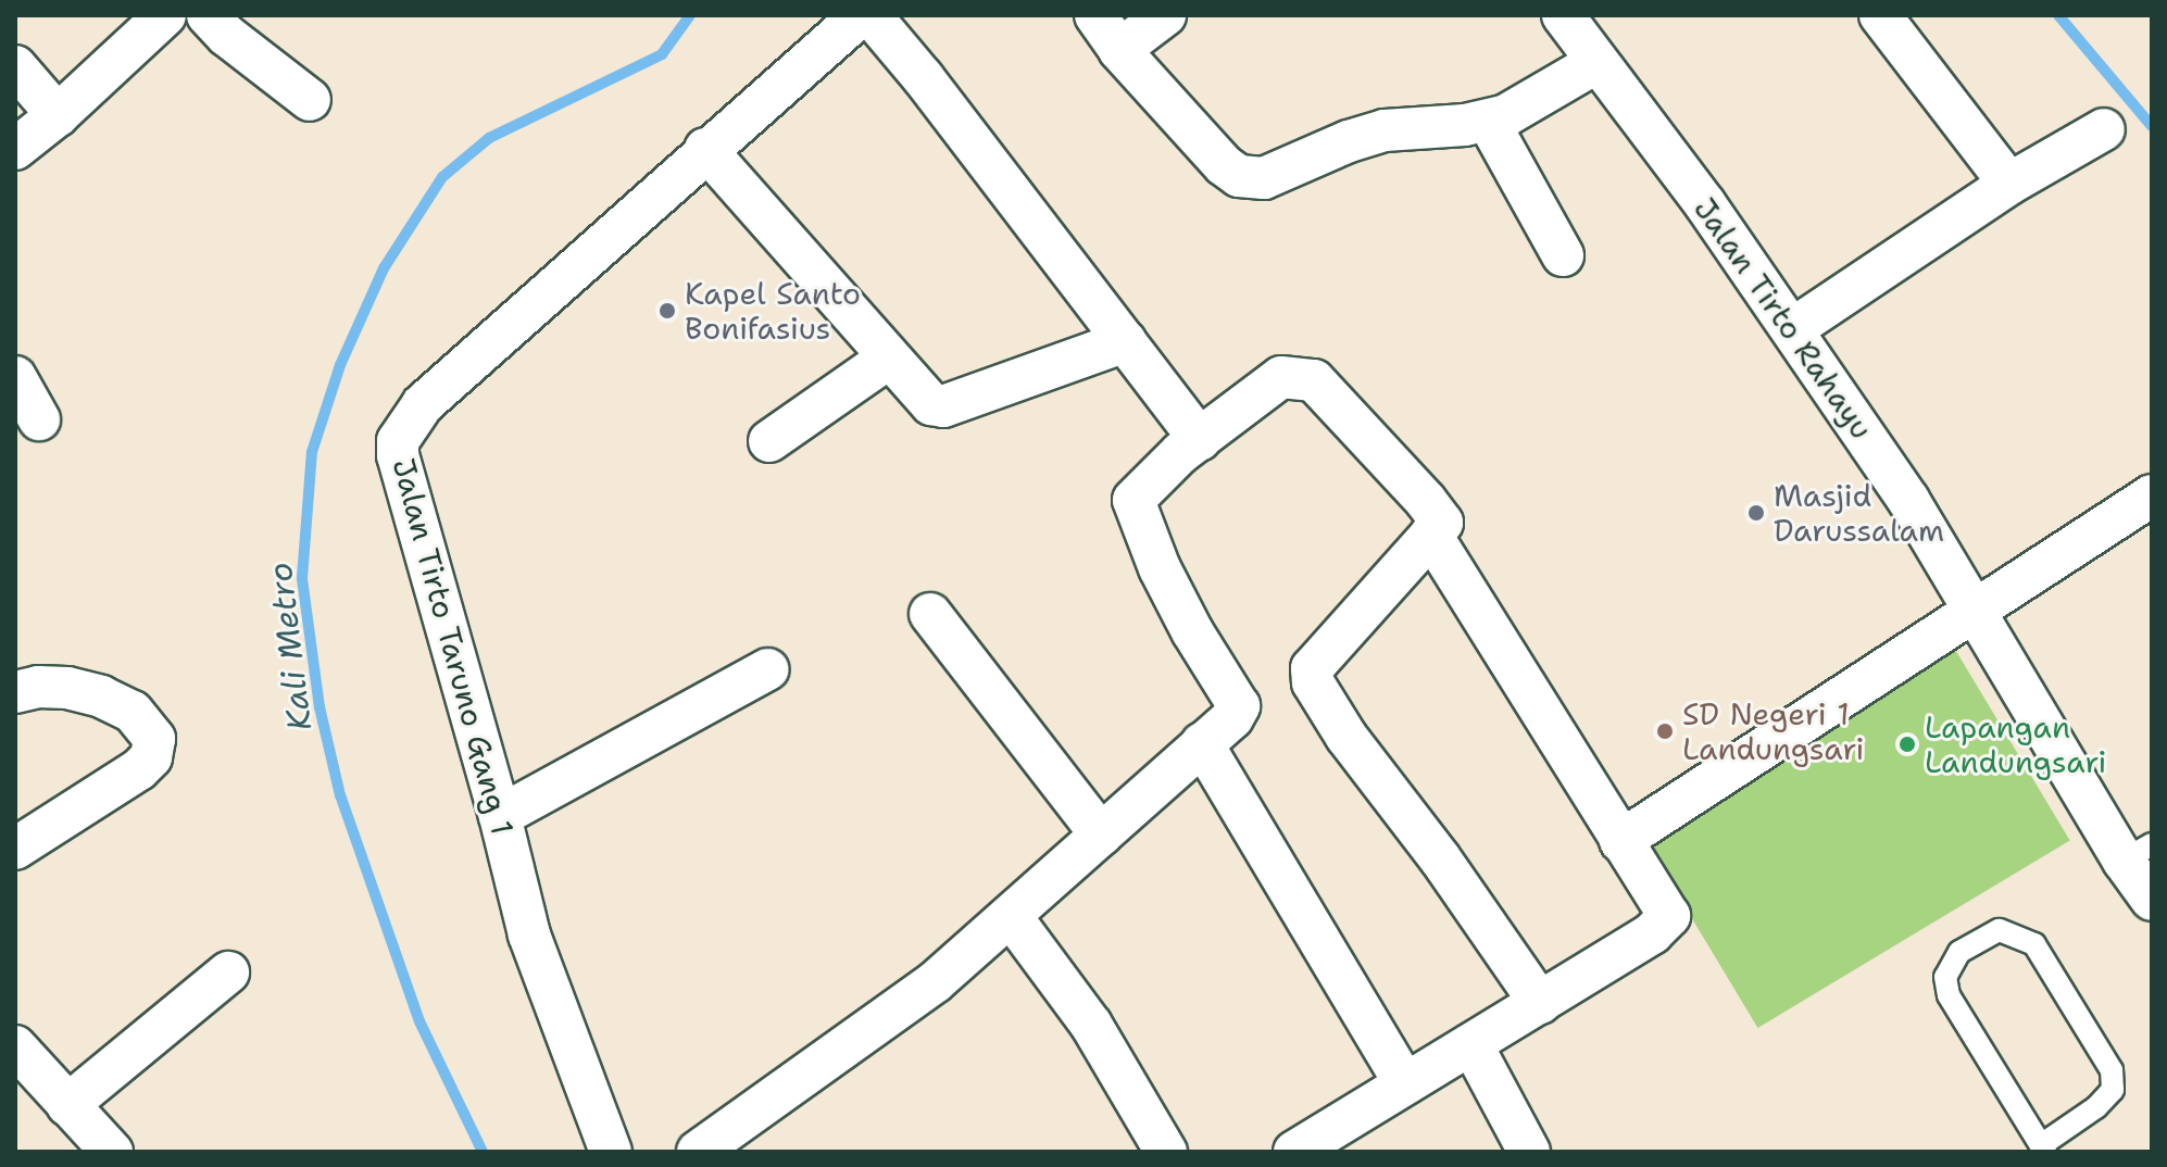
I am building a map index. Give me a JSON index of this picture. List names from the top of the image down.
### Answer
{
  "streets": {
    "street": ["Jalan Tirto Rahayu", "Jalan Tirto Taruno Gang 1"]
  },
  "water": ["Kali Metro"],
  "places": [
    "Kapel Santo Bonifasius",
    "Masjid Darussalam",
    "SD Negeri 1 Landungsari",
    "Lapangan Landungsari"
  ]
}
